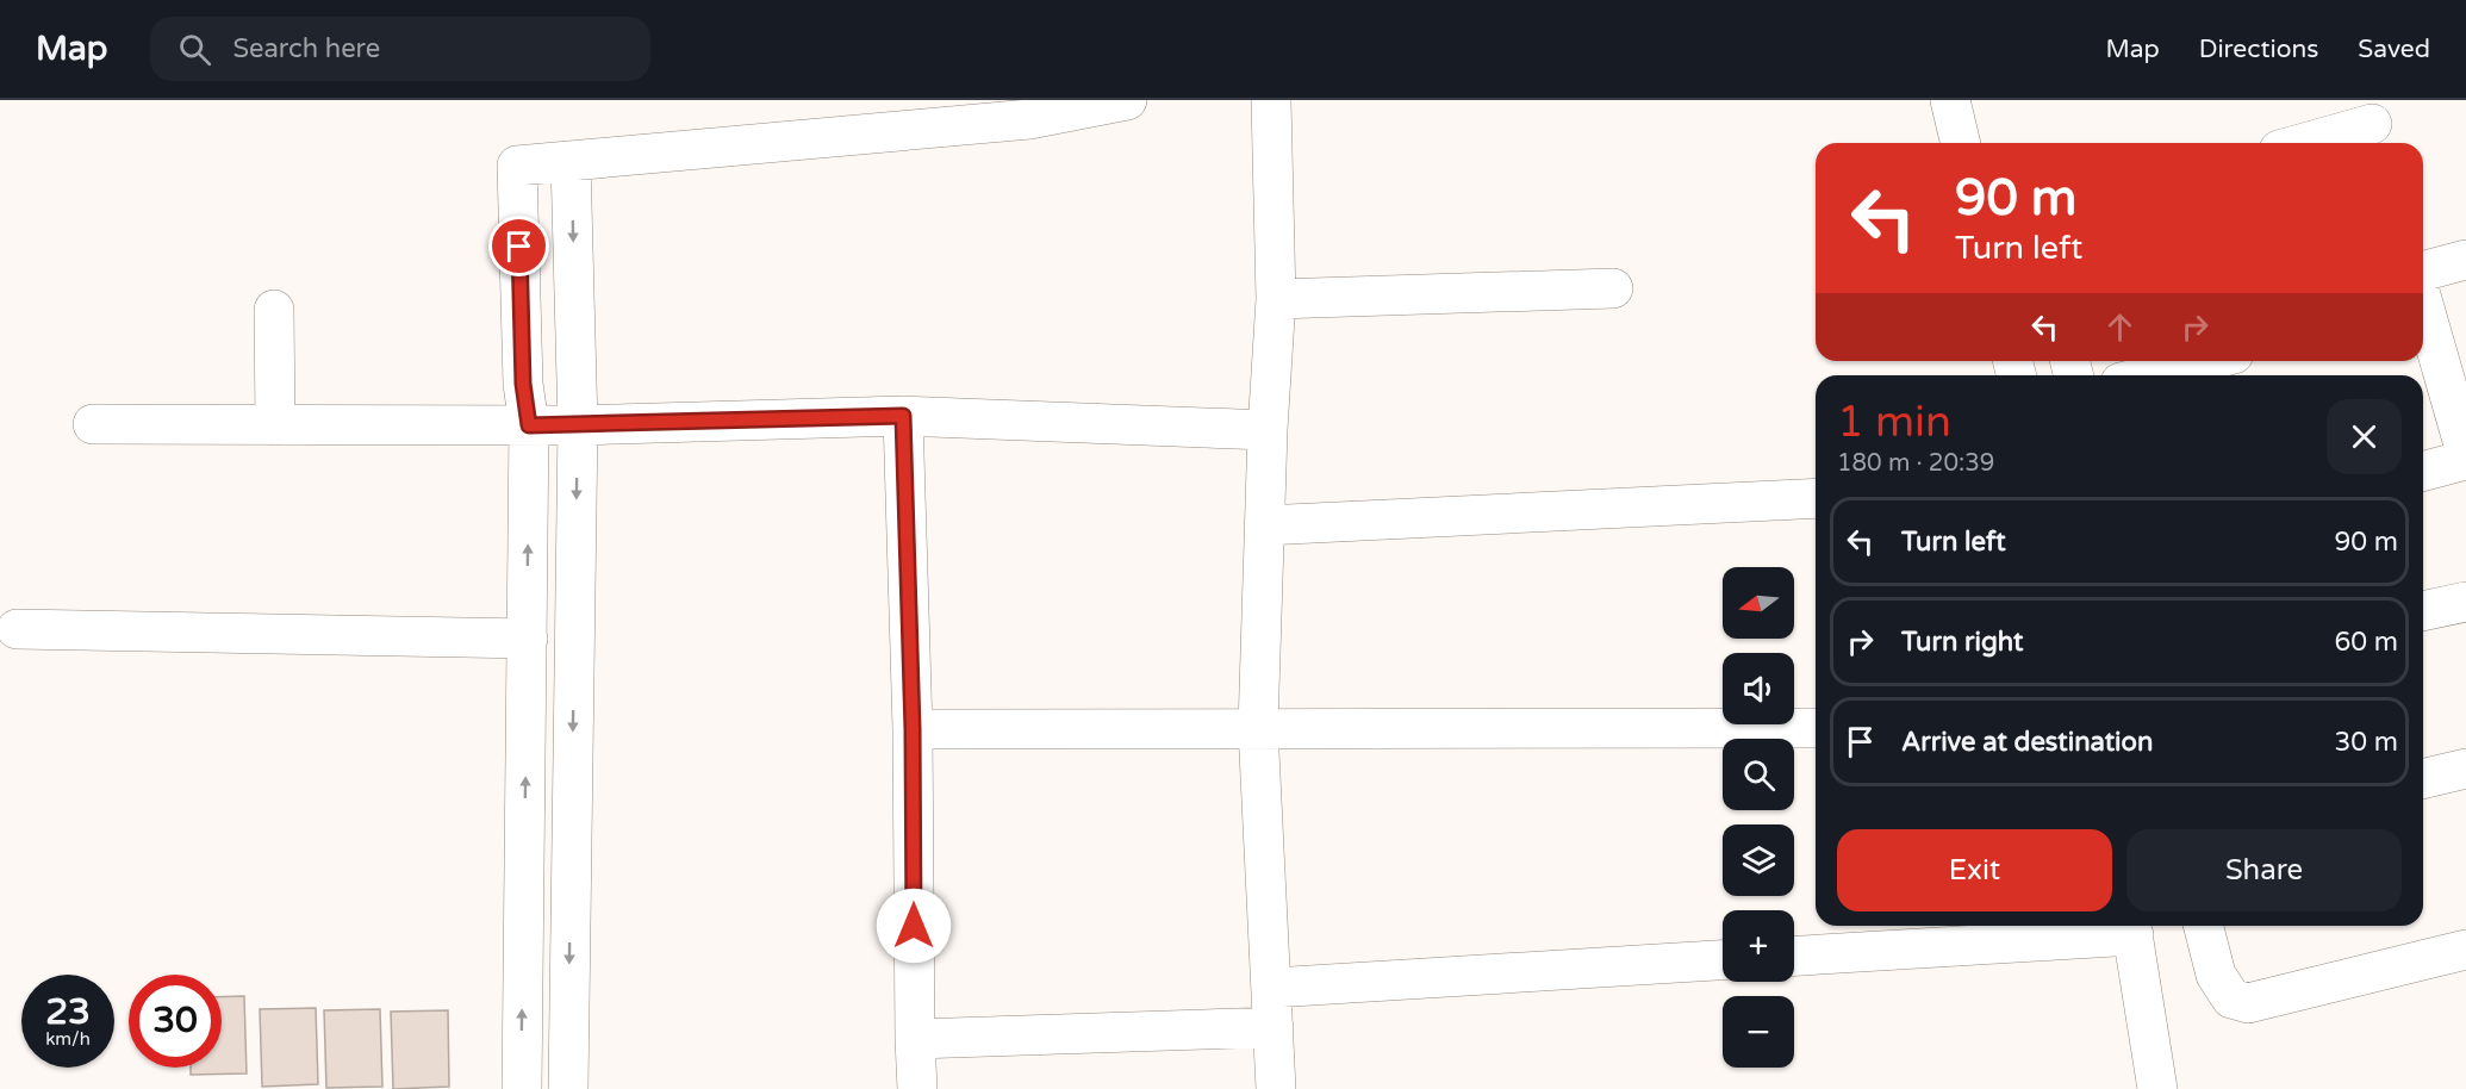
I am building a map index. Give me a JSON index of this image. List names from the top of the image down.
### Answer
{
  "north": "left",
  "page": {
    "header": "Map",
    "search": "Search here",
    "nav": ["Map", "Directions", "Saved"],
    "turn": ["90 m", "Turn left"],
    "heading": ["1 min", "180 m · 20:39"],
    "list": [
      {
        "name": "Turn left",
        "value": "90 m"
      },
      {
        "name": "Turn right",
        "value": "60 m"
      },
      {
        "name": "Arrive at destination",
        "value": "30 m"
      }
    ],
    "map_buttons": ["+", "−"],
    "buttons": ["Exit", "Share"],
    "speed": "23 km/h",
    "limit": "30"
  }
}
